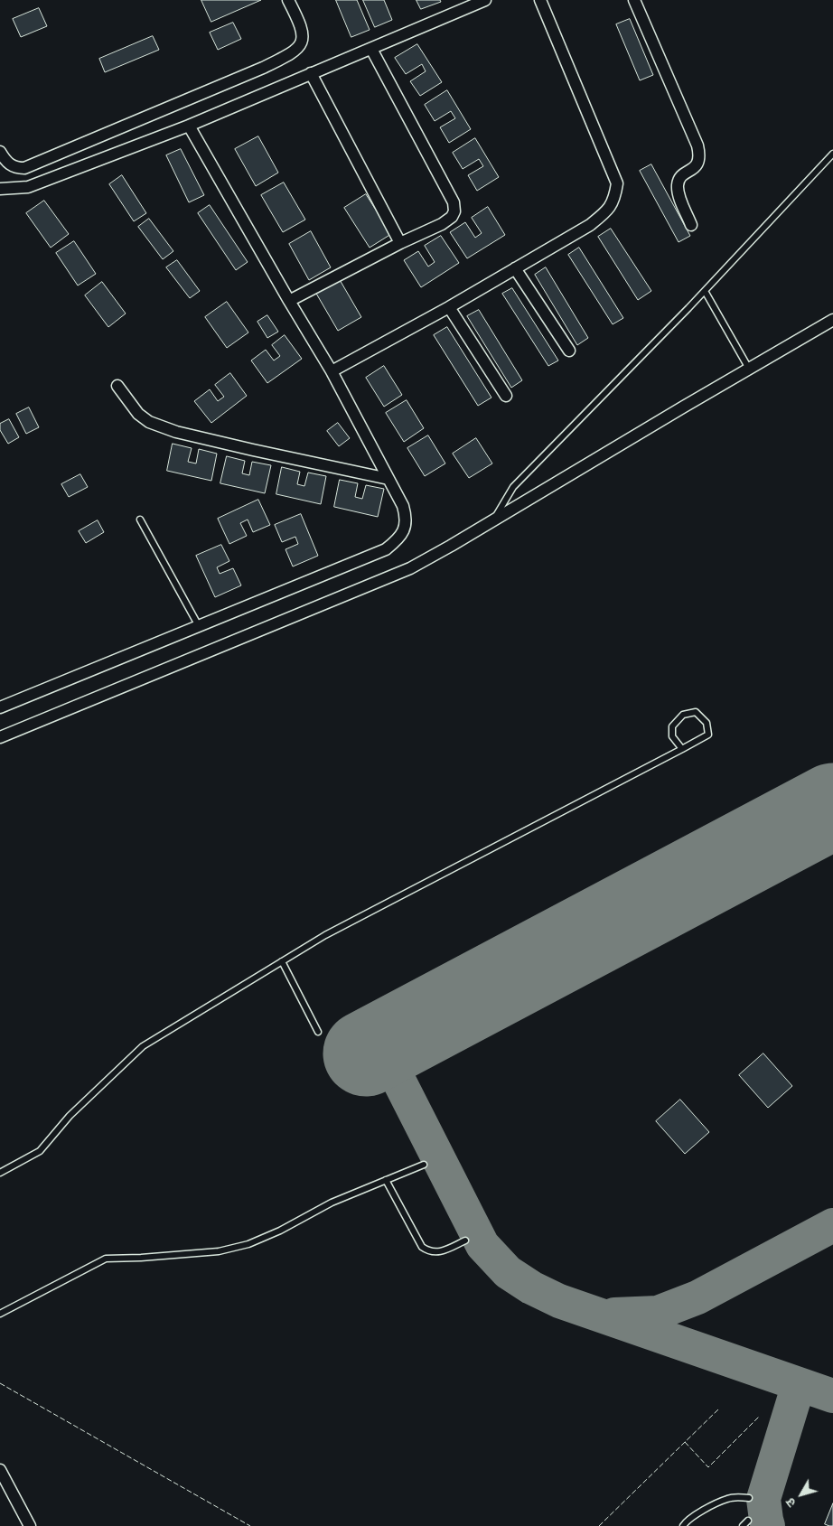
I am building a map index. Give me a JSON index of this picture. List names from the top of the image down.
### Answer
{
  "north": "bottom left"
}
